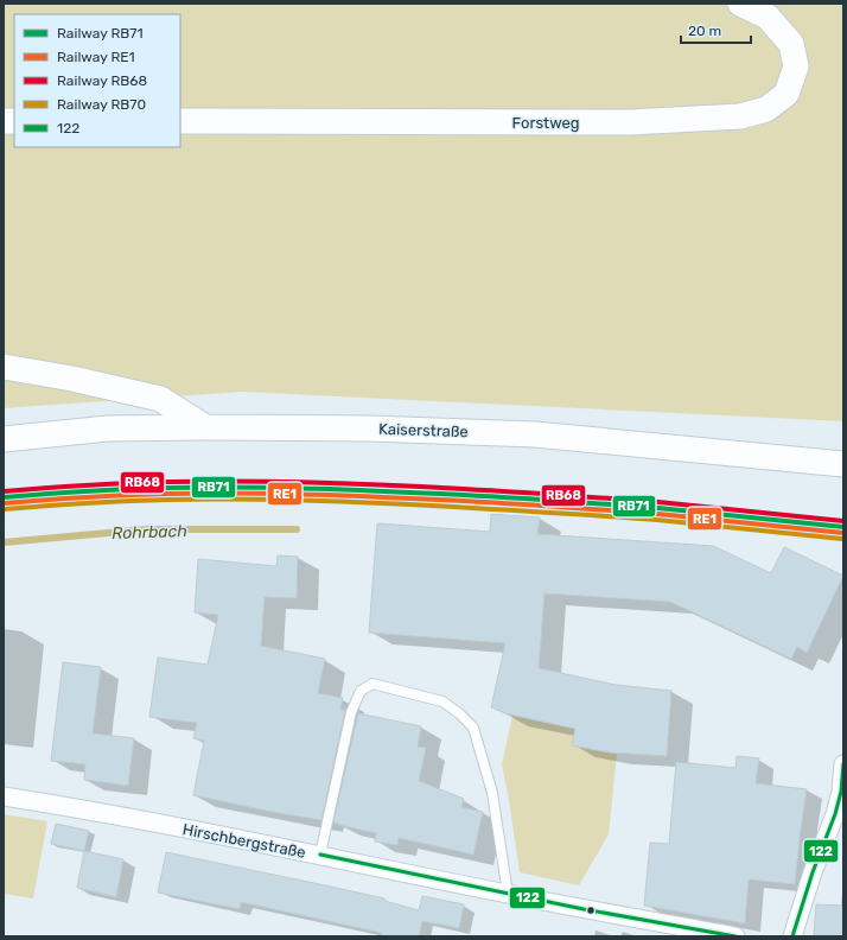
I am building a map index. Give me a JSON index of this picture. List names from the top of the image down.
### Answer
{
  "streets": {
    "street": ["Forstweg", "Kaiserstraße", "Hirschbergstraße"]
  },
  "water": ["Rohrbach"],
  "lines": [
    "rail line RB68",
    "rail line RB71",
    "rail line RE1",
    "rail line RB70",
    "transit line 122"
  ],
  "legend": [
    "Railway RB71",
    "Railway RE1",
    "Railway RB68",
    "Railway RB70",
    "122"
  ],
  "scale_bar": "20 m"
}
